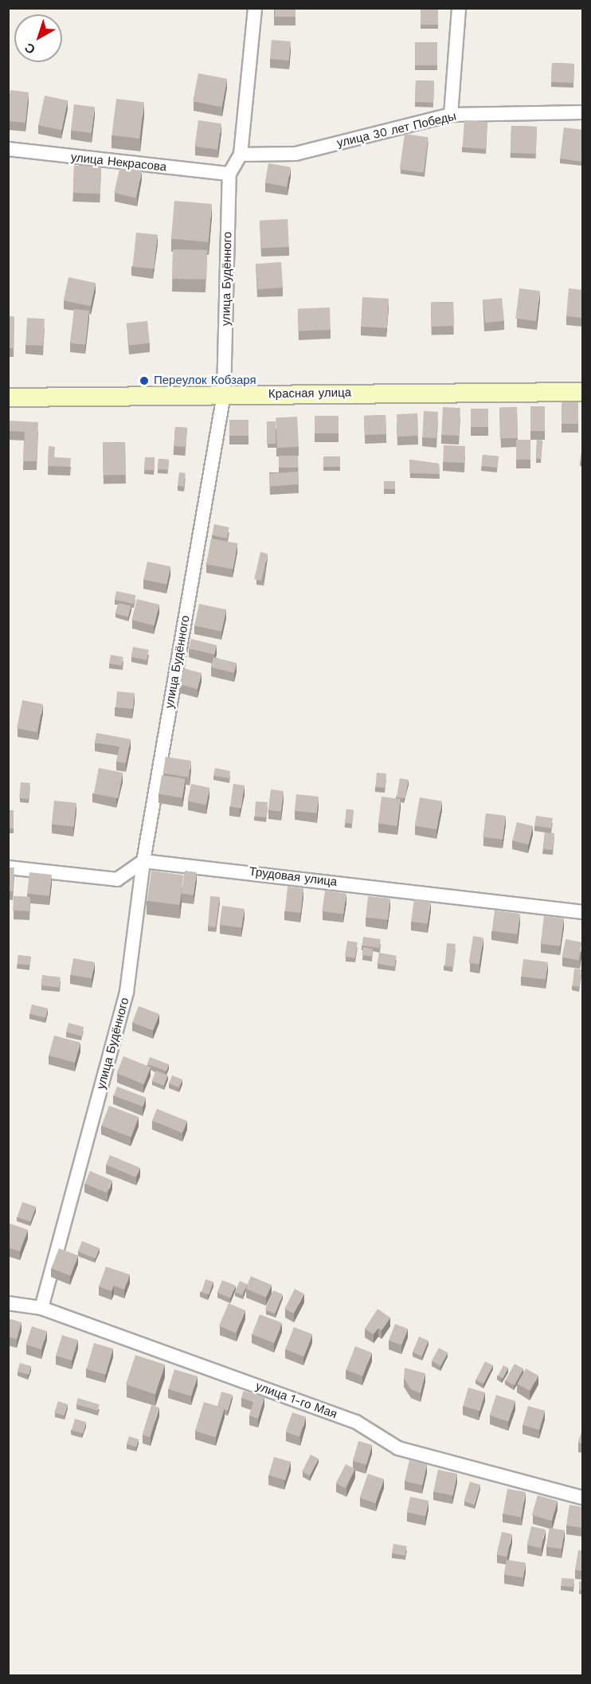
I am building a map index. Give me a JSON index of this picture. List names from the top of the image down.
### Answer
{
  "streets": {
    "main road": ["Красная улица"],
    "street": [
      "улица 30 лет Победы",
      "улица Некрасова",
      "улица Будённого",
      "Трудовая улица",
      "улица 1-го Мая"
    ]
  },
  "crossings": [
    ["улица 30 лет Победы", "улица Будённого"],
    ["улица Некрасова", "улица Будённого"],
    ["улица Будённого", "Красная улица"],
    ["улица Будённого", "Трудовая улица"],
    ["улица Будённого", "улица 1-го Мая"]
  ],
  "places": ["Переулок Кобзаря"],
  "north": "bottom left"
}
